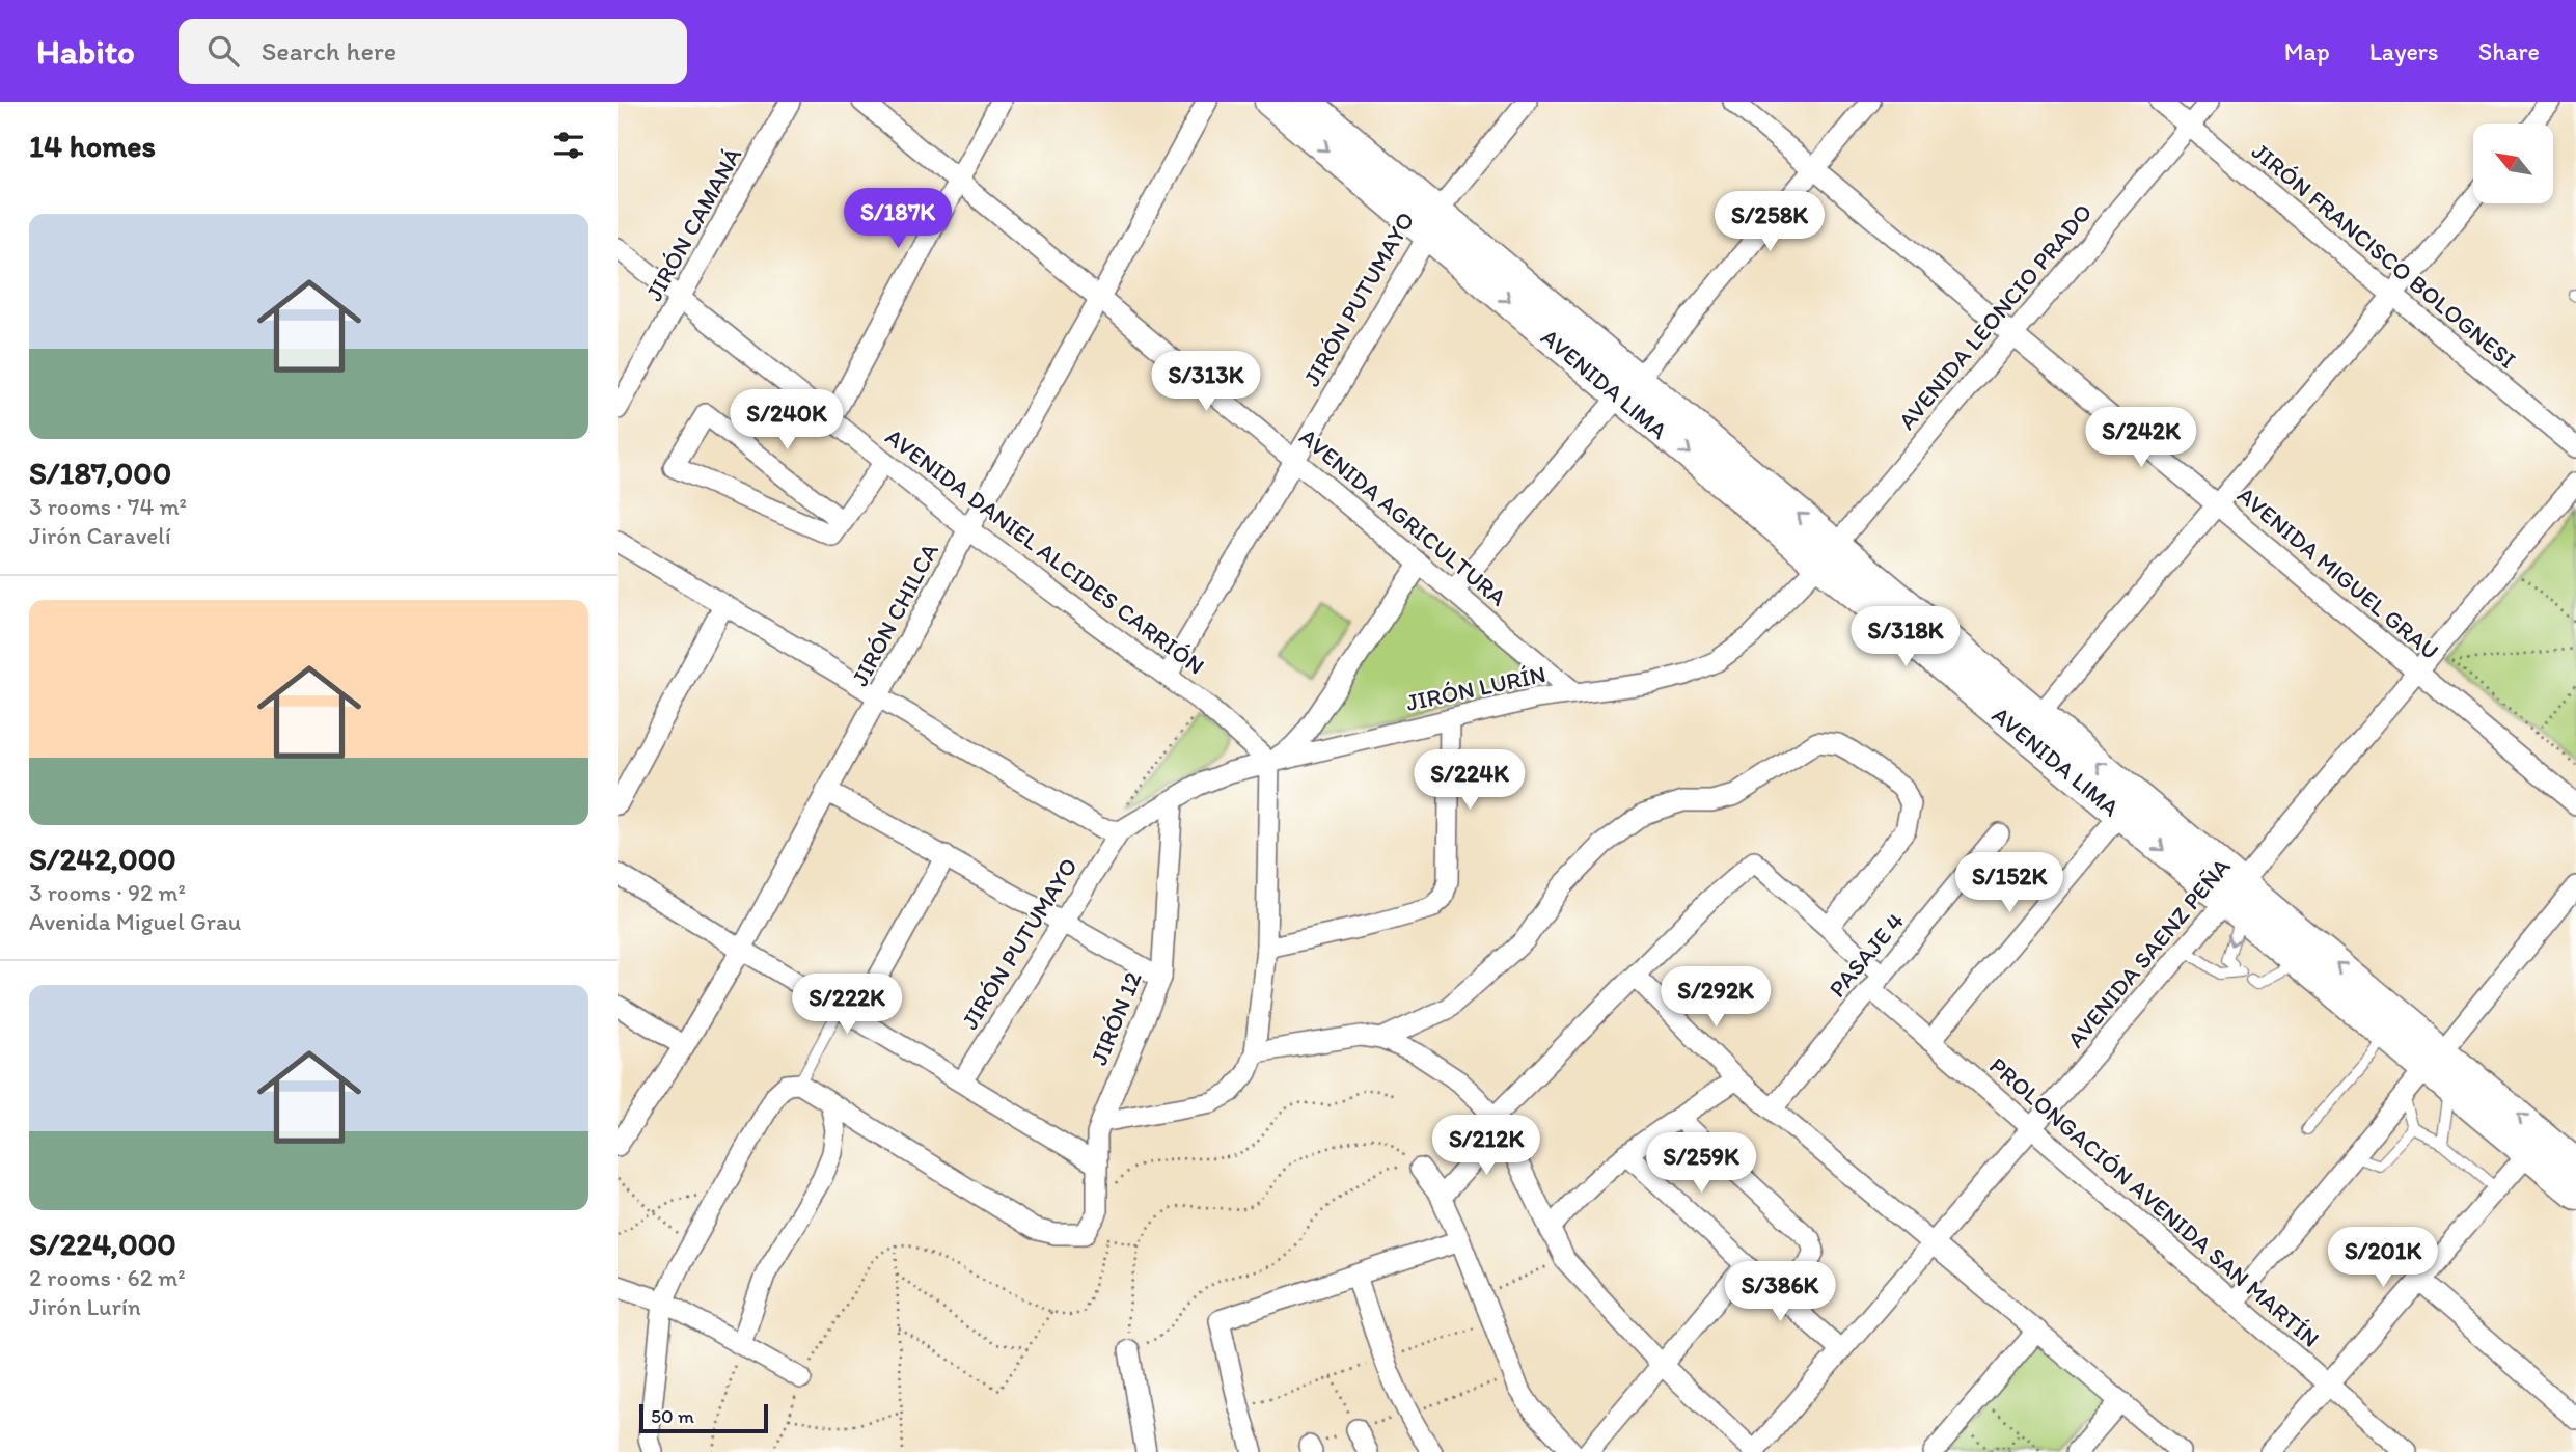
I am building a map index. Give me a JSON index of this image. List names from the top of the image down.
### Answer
{
  "streets": {
    "main road": ["AVENIDA LIMA"],
    "street": [
      "JIRÓN CAMANÁ",
      "JIRÓN FRANCISCO BOLOGNESI",
      "JIRÓN PUTUMAYO",
      "AVENIDA LEONCIO PRADO",
      "AVENIDA AGRICULTURA",
      "AVENIDA DANIEL ALCIDES CARRIÓN",
      "AVENIDA MIGUEL GRAU",
      "JIRÓN CHILCA",
      "JIRÓN LURÍN",
      "AVENIDA SAENZ PEÑA",
      "PASAJE 4",
      "JIRÓN 12",
      "PROLONGACIÓN AVENIDA SAN MARTÍN"
    ]
  },
  "crossings": [
    ["JIRÓN CAMANÁ", "AVENIDA DANIEL ALCIDES CARRIÓN"],
    ["JIRÓN FRANCISCO BOLOGNESI", "AVENIDA LEONCIO PRADO"],
    ["JIRÓN PUTUMAYO", "AVENIDA LIMA"],
    ["JIRÓN PUTUMAYO", "AVENIDA AGRICULTURA"],
    ["JIRÓN PUTUMAYO", "AVENIDA DANIEL ALCIDES CARRIÓN"],
    ["JIRÓN PUTUMAYO", "JIRÓN LURÍN"],
    ["AVENIDA LEONCIO PRADO", "AVENIDA LIMA"],
    ["AVENIDA LEONCIO PRADO", "AVENIDA MIGUEL GRAU"],
    ["AVENIDA LEONCIO PRADO", "JIRÓN LURÍN"],
    ["AVENIDA LIMA", "JIRÓN LURÍN"],
    ["AVENIDA LIMA", "AVENIDA SAENZ PEÑA"],
    ["AVENIDA AGRICULTURA", "JIRÓN CHILCA"],
    ["AVENIDA AGRICULTURA", "JIRÓN LURÍN"],
    ["AVENIDA DANIEL ALCIDES CARRIÓN", "JIRÓN CHILCA"],
    ["AVENIDA DANIEL ALCIDES CARRIÓN", "JIRÓN LURÍN"],
    ["AVENIDA MIGUEL GRAU", "AVENIDA SAENZ PEÑA"],
    ["JIRÓN LURÍN", "JIRÓN 12"],
    ["AVENIDA SAENZ PEÑA", "PROLONGACIÓN AVENIDA SAN MARTÍN"],
    ["PASAJE 4", "PROLONGACIÓN AVENIDA SAN MARTÍN"]
  ],
  "scale_bar": "50 m",
  "north": "top left",
  "page": {
    "header": "Habito",
    "search": "Search here",
    "nav": ["Map", "Layers", "Share"],
    "heading": "14 homes",
    "price": [
      "S/187K",
      "S/258K",
      "S/313K",
      "S/240K",
      "S/242K",
      "S/318K",
      "S/224K",
      "S/152K",
      "S/292K",
      "S/222K",
      "S/212K",
      "S/259K",
      "S/201K",
      "S/386K"
    ],
    "list": [
      {
        "name": "S/187,000",
        "note": "3 rooms · 74 m² · Jirón Caravelí"
      },
      {
        "name": "S/242,000",
        "note": "3 rooms · 92 m² · Avenida Miguel Grau"
      },
      {
        "name": "S/224,000",
        "note": "2 rooms · 62 m² · Jirón Lurín"
      }
    ],
    "scale": "50 m"
  }
}
